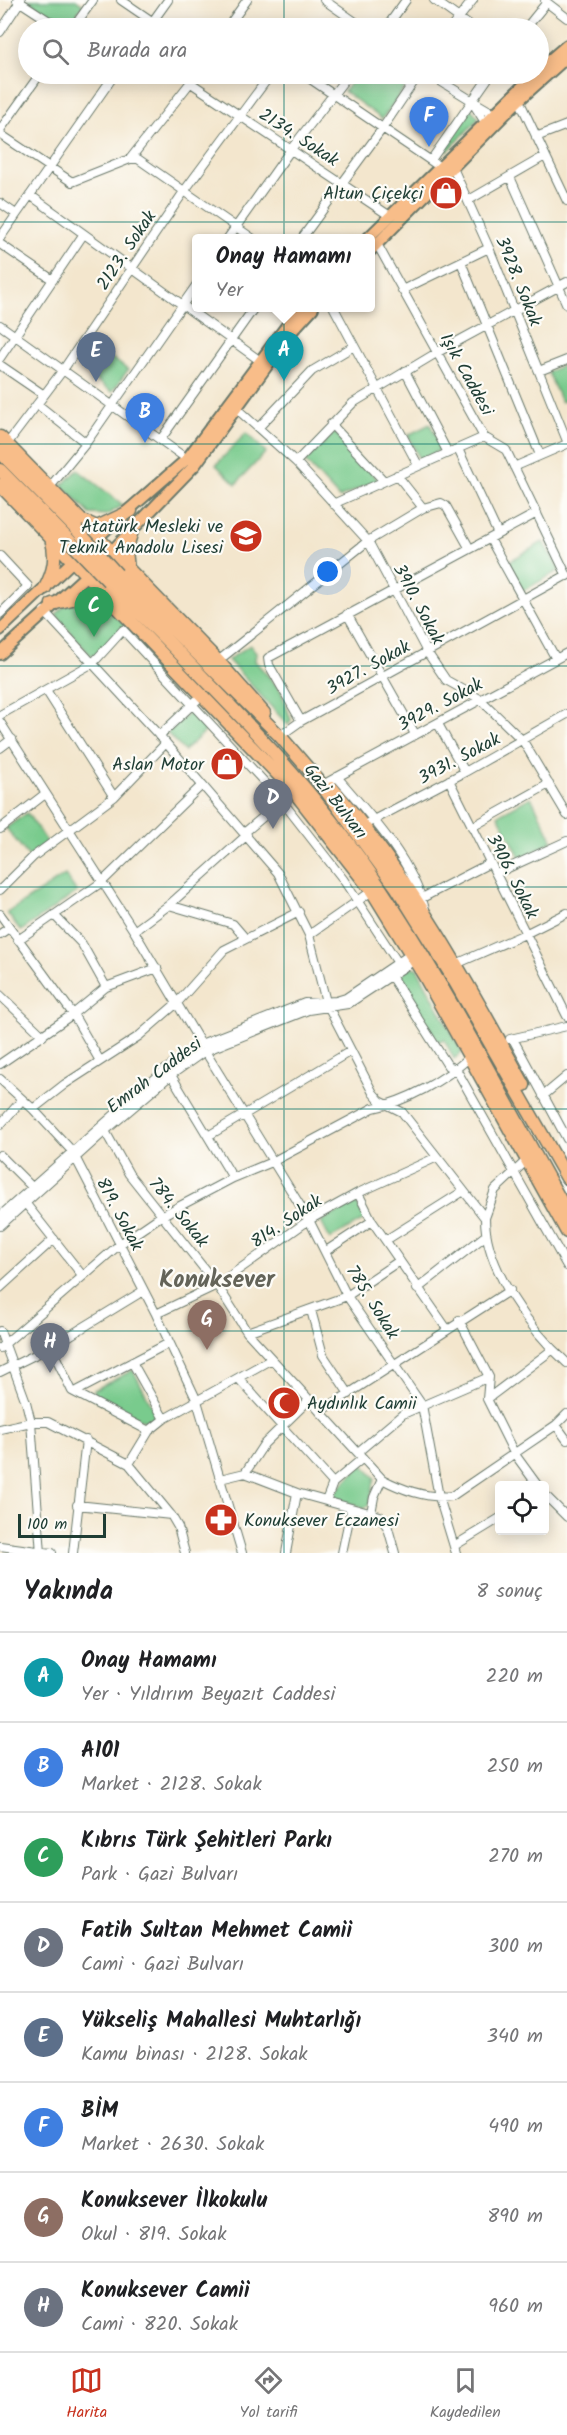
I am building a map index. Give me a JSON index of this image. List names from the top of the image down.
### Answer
{
  "streets": {
    "highway": ["Gazi Bulvarı"],
    "street": [
      "2134. Sokak",
      "2123. Sokak",
      "3928. Sokak",
      "Işık Caddesi",
      "3910. Sokak",
      "3927. Sokak",
      "3929. Sokak",
      "3931. Sokak",
      "3906. Sokak",
      "Emrah Caddesi",
      "784. Sokak",
      "819. Sokak",
      "814. Sokak",
      "785. Sokak"
    ]
  },
  "crossings": [
    ["2134. Sokak", "2123. Sokak"],
    ["2123. Sokak", "Gazi Bulvarı"],
    ["Işık Caddesi", "3927. Sokak"],
    ["3910. Sokak", "3927. Sokak"],
    ["3910. Sokak", "3929. Sokak"],
    ["3910. Sokak", "3931. Sokak"],
    ["3927. Sokak", "Gazi Bulvarı"],
    ["3931. Sokak", "3906. Sokak"],
    ["Emrah Caddesi", "784. Sokak"],
    ["Emrah Caddesi", "819. Sokak"],
    ["Emrah Caddesi", "785. Sokak"],
    ["784. Sokak", "814. Sokak"],
    ["784. Sokak", "785. Sokak"],
    ["819. Sokak", "814. Sokak"],
    ["814. Sokak", "785. Sokak"]
  ],
  "districts": ["Konuksever"],
  "places": {
    "shop": ["Altun Çiçekçi", "Aslan Motor"],
    "school or university": ["Atatürk Mesleki ve Teknik Anadolu Lisesi"],
    "mosque": ["Aydınlık Camii"],
    "pharmacy": ["Konuksever Eczanesi"]
  },
  "scale_bar": "100 m",
  "page": {
    "search": "Burada ara",
    "pins": [
      "F",
      "A",
      "E",
      "B",
      "C",
      "D",
      "G",
      "H"
    ],
    "popup": ["Onay Hamamı", "Yer"],
    "scale": "100 m",
    "heading": ["Yakında", "8 sonuç"],
    "list": [
      {
        "mark": "A",
        "name": "Onay Hamamı",
        "note": "Yer · Yıldırım Beyazıt Caddesi",
        "value": "220 m"
      },
      {
        "mark": "B",
        "name": "A101",
        "note": "Market · 2128. Sokak",
        "value": "250 m"
      },
      {
        "mark": "C",
        "name": "Kıbrıs Türk Şehitleri Parkı",
        "note": "Park · Gazi Bulvarı",
        "value": "270 m"
      },
      {
        "mark": "D",
        "name": "Fatih Sultan Mehmet Camii",
        "note": "Cami · Gazi Bulvarı",
        "value": "300 m"
      },
      {
        "mark": "E",
        "name": "Yükseliş Mahallesi Muhtarlığı",
        "note": "Kamu binası · 2128. Sokak",
        "value": "340 m"
      },
      {
        "mark": "F",
        "name": "BİM",
        "note": "Market · 2630. Sokak",
        "value": "490 m"
      },
      {
        "mark": "G",
        "name": "Konuksever İlkokulu",
        "note": "Okul · 819. Sokak",
        "value": "890 m"
      },
      {
        "mark": "H",
        "name": "Konuksever Camii",
        "note": "Cami · 820. Sokak",
        "value": "960 m"
      }
    ],
    "nav": ["Harita", "Yol tarifi", "Kaydedilen"]
  }
}
